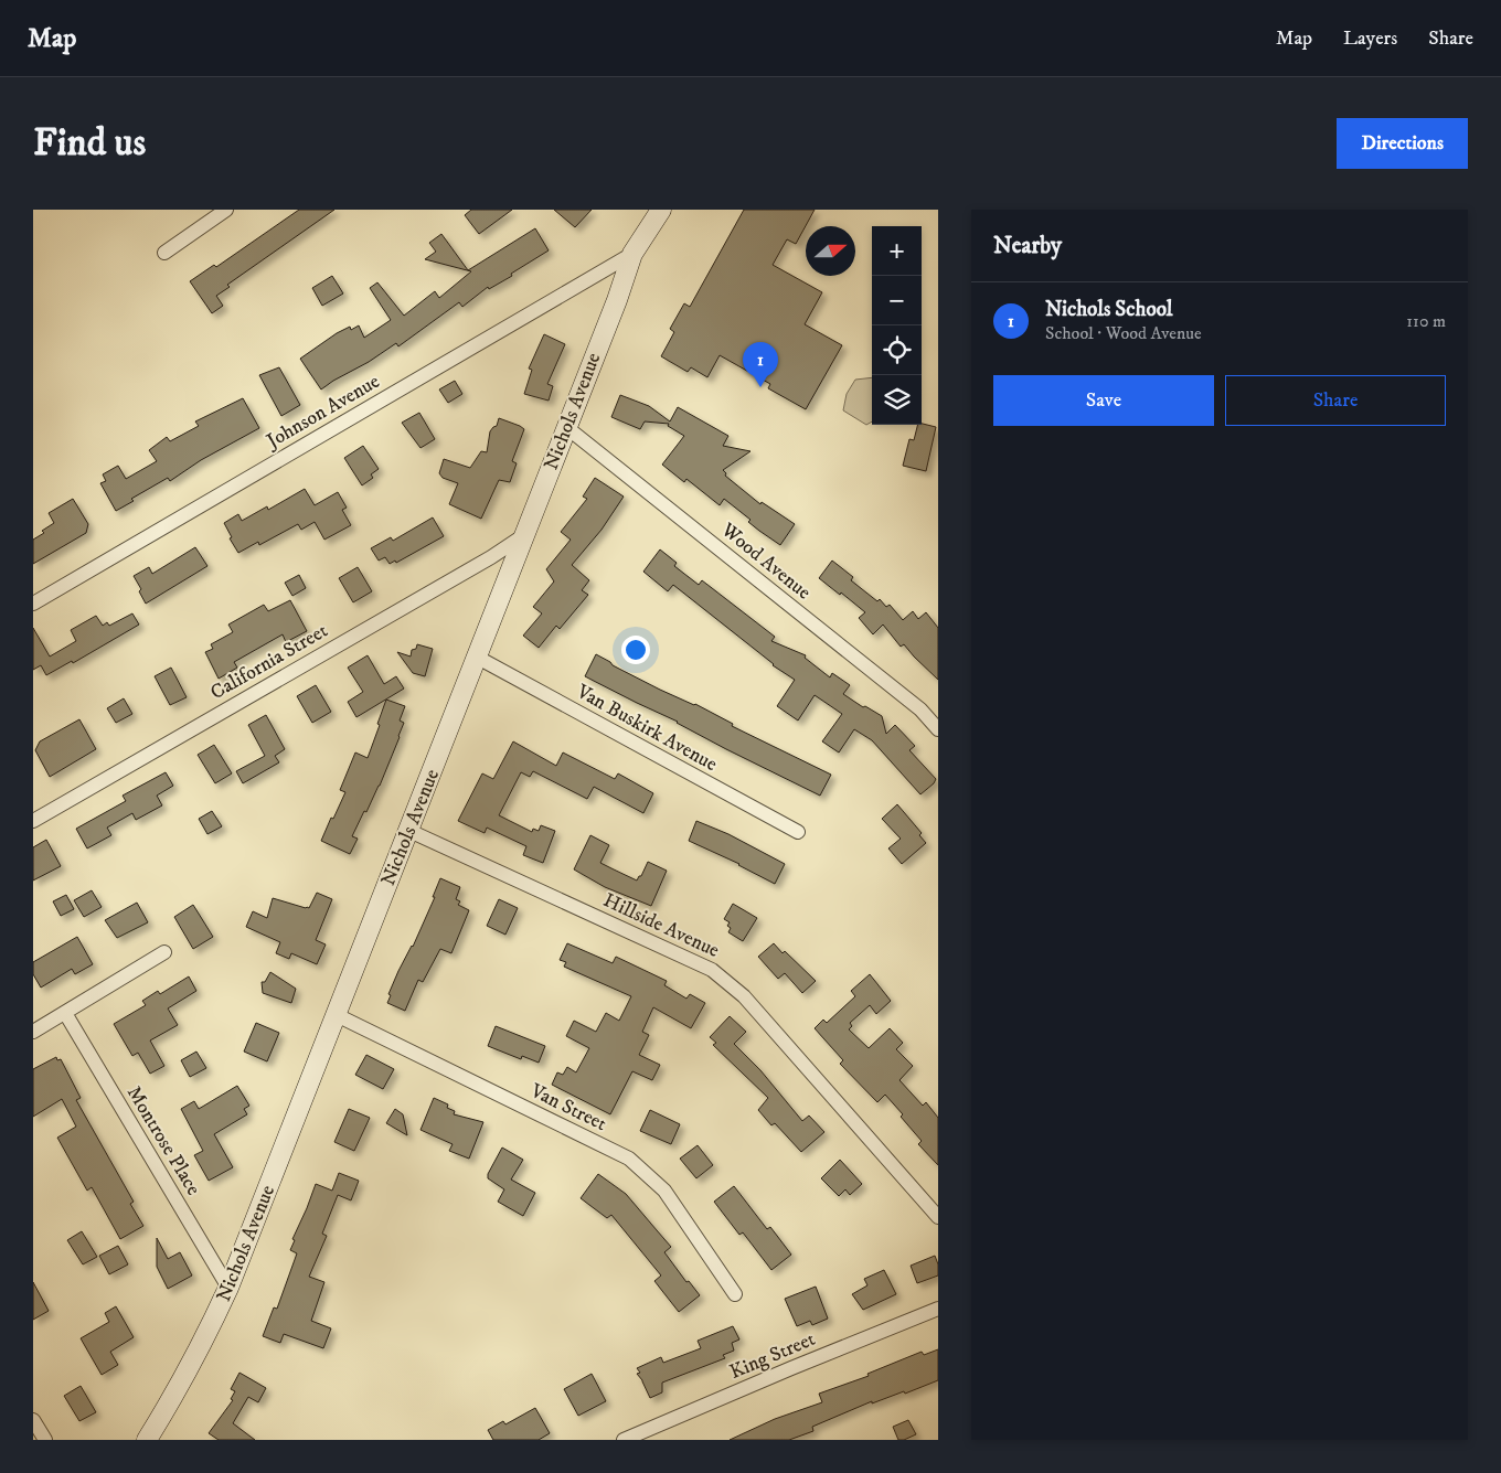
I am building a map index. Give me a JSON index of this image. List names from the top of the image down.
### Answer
{
  "streets": {
    "main road": ["Nichols Avenue"],
    "street": [
      "Johnson Avenue",
      "Wood Avenue",
      "California Street",
      "Van Buskirk Avenue",
      "Hillside Avenue",
      "Van Street",
      "Montrose Place",
      "King Street"
    ]
  },
  "crossings": [
    ["Johnson Avenue", "Nichols Avenue"],
    ["Nichols Avenue", "Wood Avenue"],
    ["Nichols Avenue", "California Street"],
    ["Nichols Avenue", "Van Buskirk Avenue"],
    ["Nichols Avenue", "Hillside Avenue"],
    ["Nichols Avenue", "Van Street"],
    ["Nichols Avenue", "Montrose Place"]
  ],
  "north": "right",
  "page": {
    "header": "Map",
    "nav": ["Map", "Layers", "Share"],
    "buttons": [
      "Directions",
      ["Save", "Share"]
    ],
    "title": "Find us",
    "heading": "Nearby",
    "map_buttons": ["+", "−"],
    "list": [
      {
        "mark": "1",
        "name": "Nichols School",
        "note": "School · Wood Avenue",
        "value": "110 m"
      }
    ],
    "pins": "1"
  }
}
